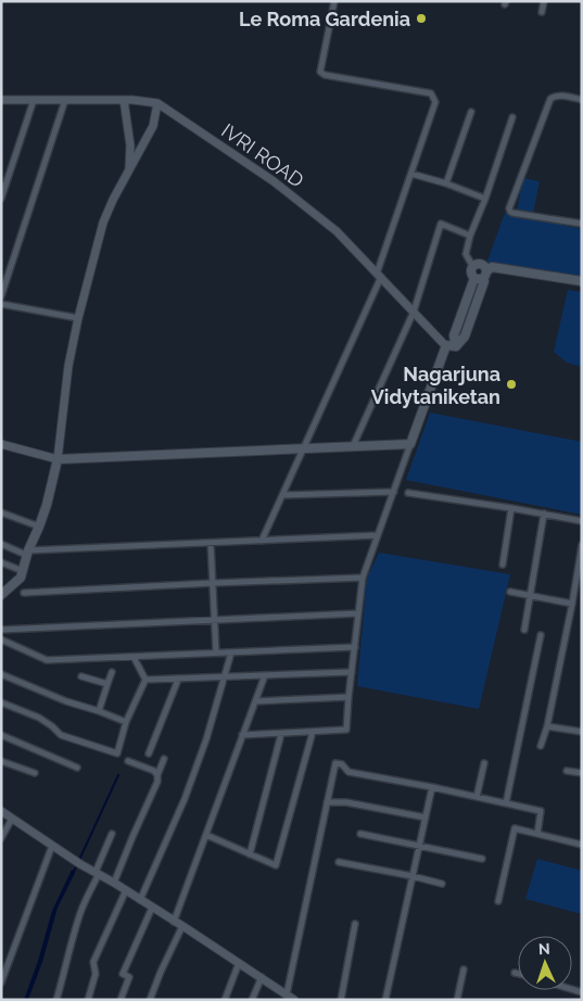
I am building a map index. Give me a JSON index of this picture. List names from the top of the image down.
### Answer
{
  "streets": {
    "street": ["IVRI ROAD"]
  },
  "places": ["Le Roma Gardenia", "Nagarjuna Vidytaniketan"],
  "north": "top"
}
